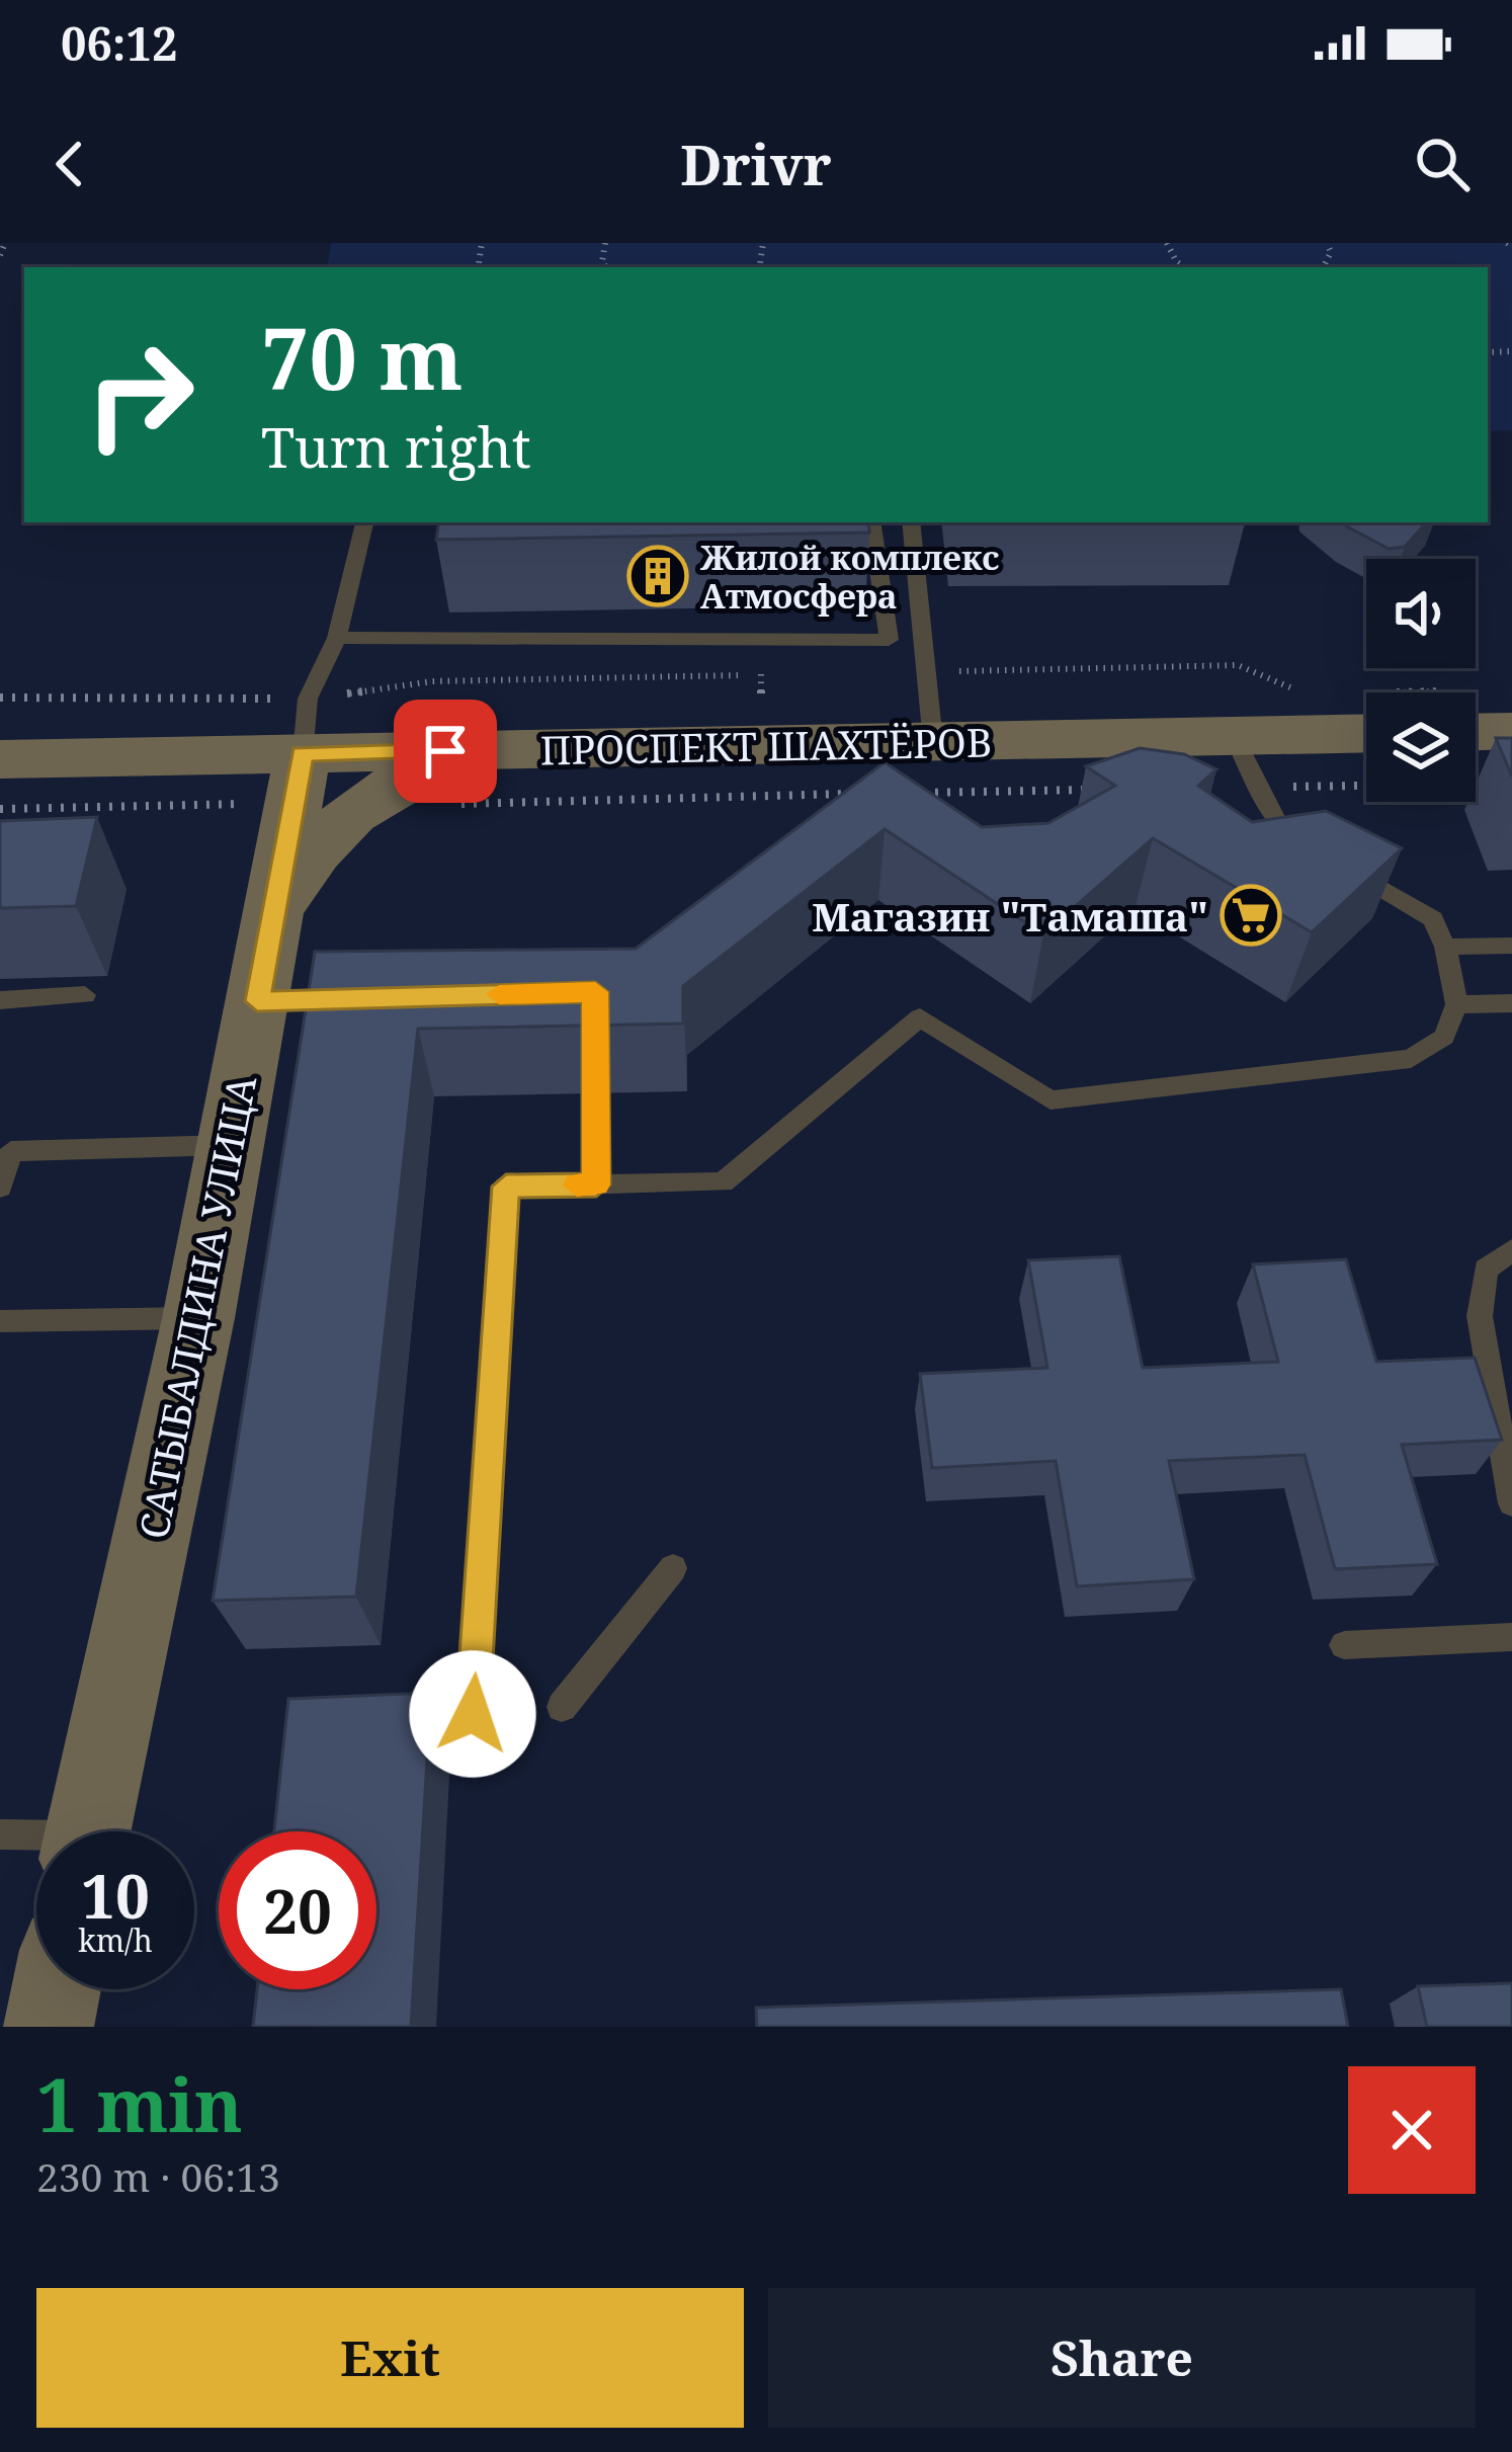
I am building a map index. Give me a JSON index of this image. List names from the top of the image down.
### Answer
{
  "streets": {
    "main road": ["ПРОСПЕКТ ШАХТЁРОВ", "САТЫБАЛДИНА УЛИЦА"]
  },
  "crossings": [
    ["ПРОСПЕКТ ШАХТЁРОВ", "САТЫБАЛДИНА УЛИЦА"]
  ],
  "places": {
    "building": ["Жилой комплекс Атмосфера"],
    "supermarket": ["Магазин \"Тамаша\""]
  },
  "page": {
    "status": "06:12",
    "header": "Drivr",
    "turn": ["70 m", "Turn right"],
    "speed": "10 km/h",
    "limit": "20",
    "heading": ["1 min", "230 m · 06:13"],
    "buttons": ["Exit", "Share"]
  }
}
